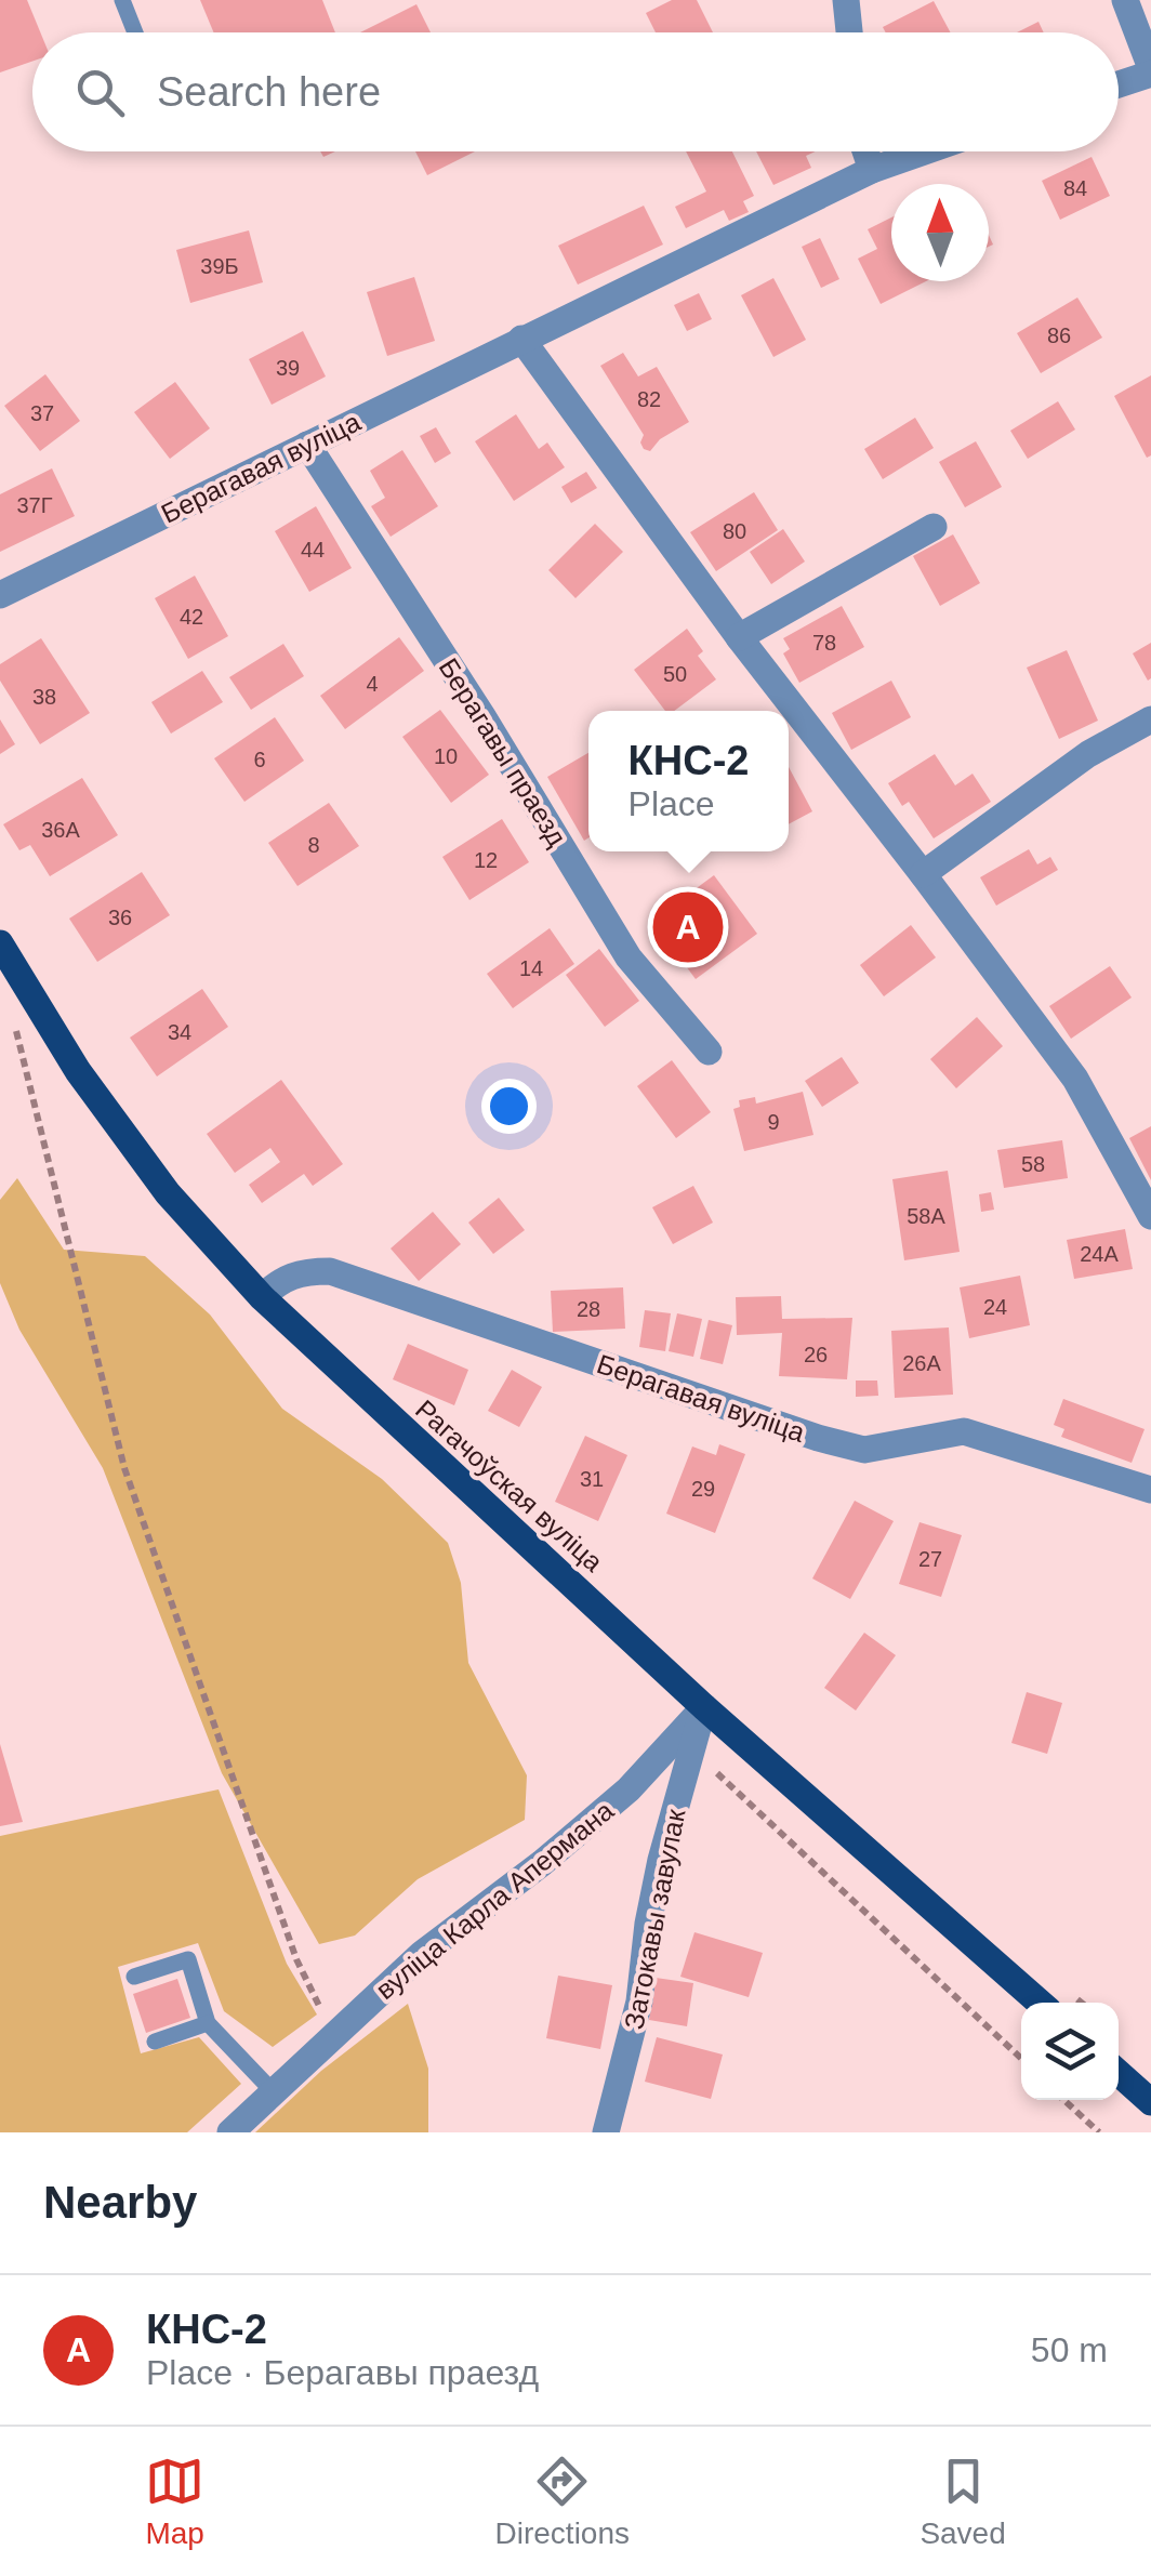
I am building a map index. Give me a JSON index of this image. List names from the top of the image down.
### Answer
{
  "streets": {
    "main road": ["Рагачоўская вуліца"],
    "street": [
      "Берагавая вуліца",
      "Берагавы праезд",
      "вуліца Карла Апермана",
      "Затокавы завулак"
    ]
  },
  "crossings": [
    ["Берагавая вуліца", "Берагавы праезд"],
    ["Берагавая вуліца", "Рагачоўская вуліца"],
    ["Рагачоўская вуліца", "вуліца Карла Апермана"],
    ["Рагачоўская вуліца", "Затокавы завулак"],
    ["вуліца Карла Апермана", "Затокавы завулак"]
  ],
  "house_numbers": [
    "84",
    "39Б",
    "86",
    "39",
    "82",
    "37",
    "37Г",
    "80",
    "44",
    "42",
    "78",
    "50",
    "4",
    "38",
    "10",
    "6",
    "36А",
    "8",
    "12",
    "36",
    "14",
    "34",
    "9",
    "58",
    "58А",
    "24А",
    "24",
    "28",
    "26",
    "26А",
    "31",
    "29",
    "27"
  ],
  "north": "top",
  "page": {
    "search": "Search here",
    "popup": ["КНС-2", "Place"],
    "pins": "A",
    "heading": "Nearby",
    "list": [
      {
        "mark": "A",
        "name": "КНС-2",
        "note": "Place · Берагавы праезд",
        "value": "50 m"
      }
    ],
    "nav": ["Map", "Directions", "Saved"]
  }
}
